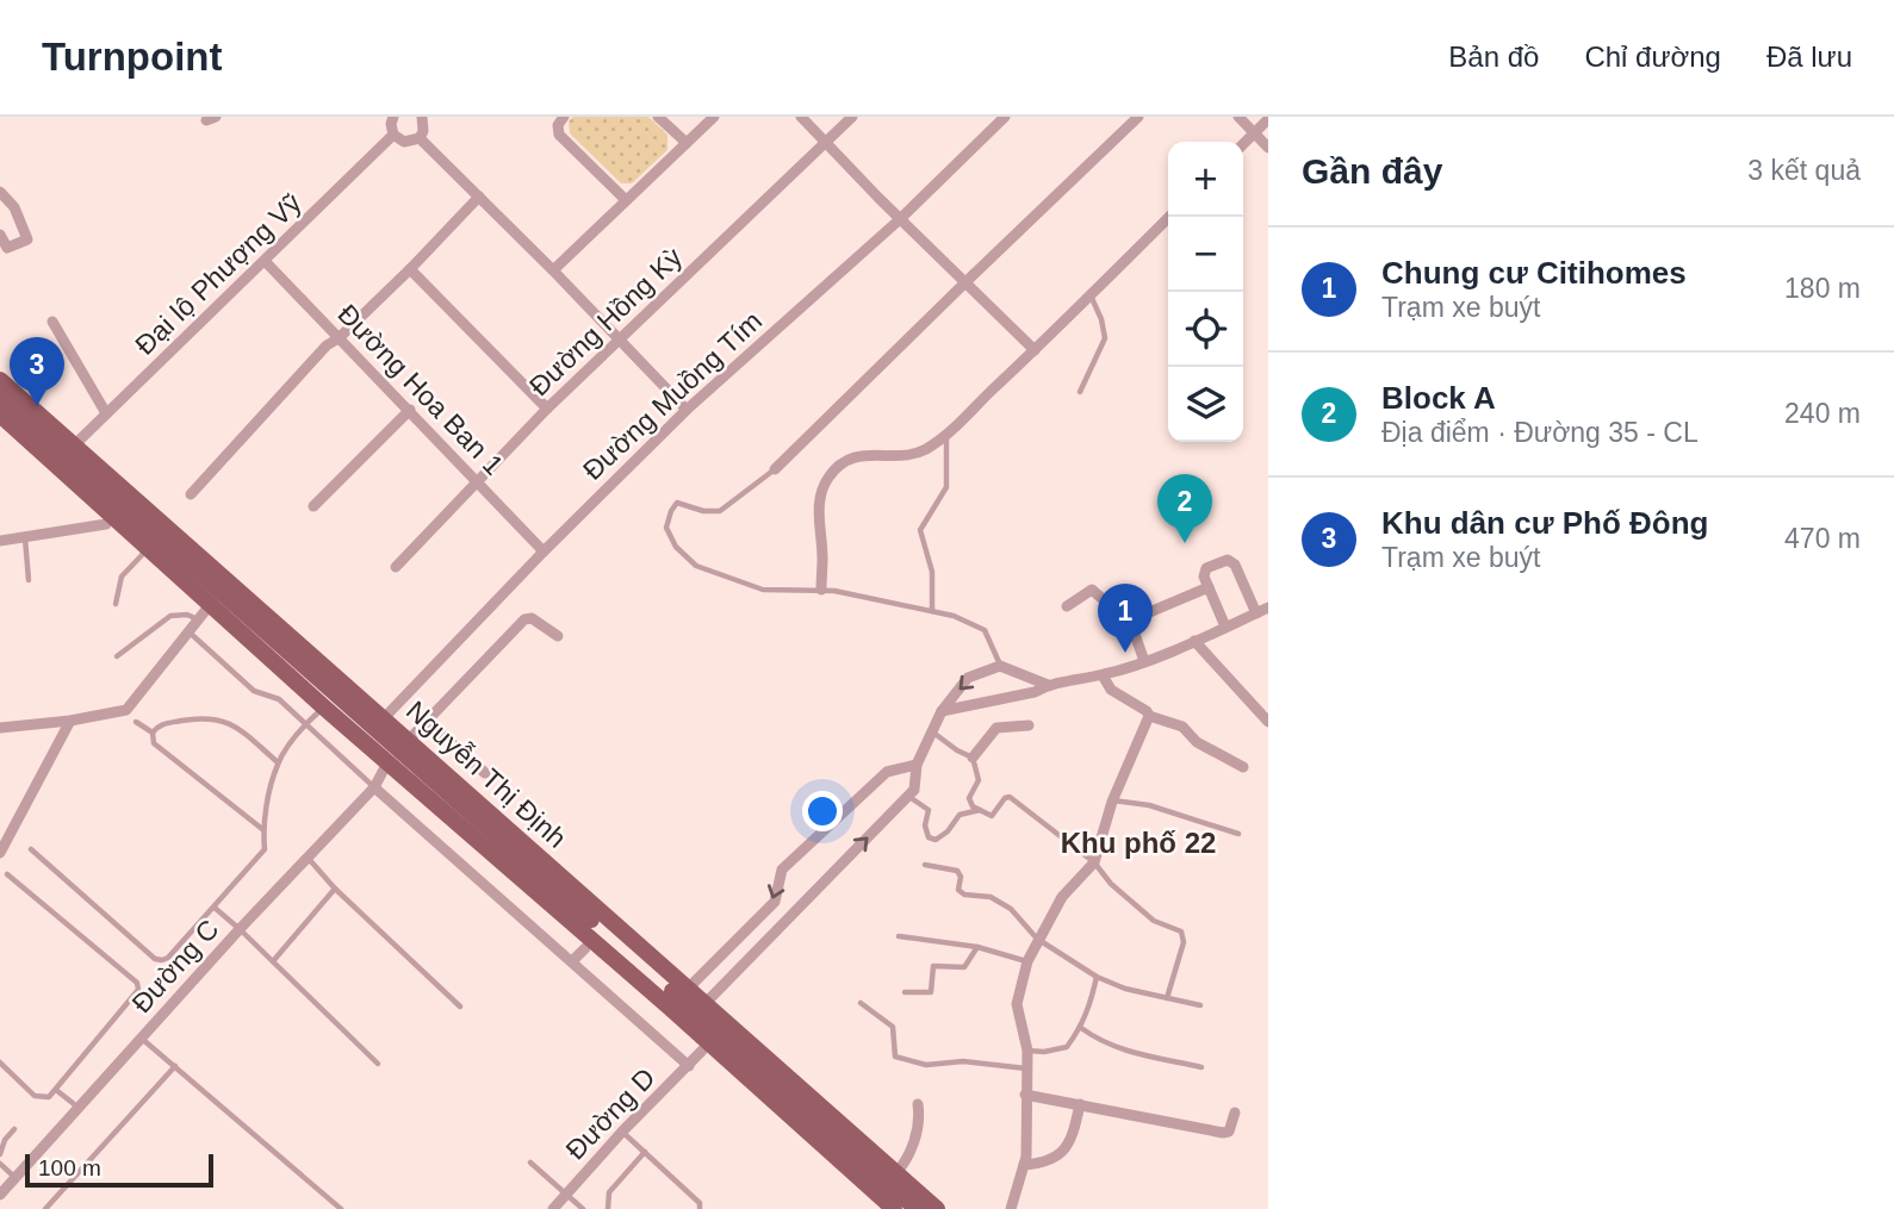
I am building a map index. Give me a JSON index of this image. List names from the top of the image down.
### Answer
{
  "streets": {
    "main road": ["Nguyễn Thị Định"],
    "street": [
      "Đại lộ Phượng Vỹ",
      "Đường Hồng Kỳ",
      "Đường Hoa Ban 1",
      "Đường Muồng Tím",
      "Đường C",
      "Đường D"
    ]
  },
  "crossings": [
    ["Đại lộ Phượng Vỹ", "Đường Hoa Ban 1"],
    ["Đại lộ Phượng Vỹ", "Nguyễn Thị Định"],
    ["Đường Hồng Kỳ", "Đường Hoa Ban 1"],
    ["Đường Hoa Ban 1", "Đường Muồng Tím"],
    ["Đường Muồng Tím", "Nguyễn Thị Định"],
    ["Nguyễn Thị Định", "Đường C"],
    ["Nguyễn Thị Định", "Đường D"]
  ],
  "districts": ["Khu phố 22"],
  "scale_bar": "100 m",
  "page": {
    "header": "Turnpoint",
    "nav": ["Bản đồ", "Chỉ đường", "Đã lưu"],
    "heading": ["Gần đây", "3 kết quả"],
    "map_buttons": ["+", "−"],
    "list": [
      {
        "mark": "1",
        "name": "Chung cư Citihomes",
        "note": "Trạm xe buýt",
        "value": "180 m"
      },
      {
        "mark": "2",
        "name": "Block A",
        "note": "Địa điểm · Đường 35 - CL",
        "value": "240 m"
      },
      {
        "mark": "3",
        "name": "Khu dân cư Phố Đông",
        "note": "Trạm xe buýt",
        "value": "470 m"
      }
    ],
    "pins": ["3", "2", "1"],
    "scale": "100 m"
  }
}
